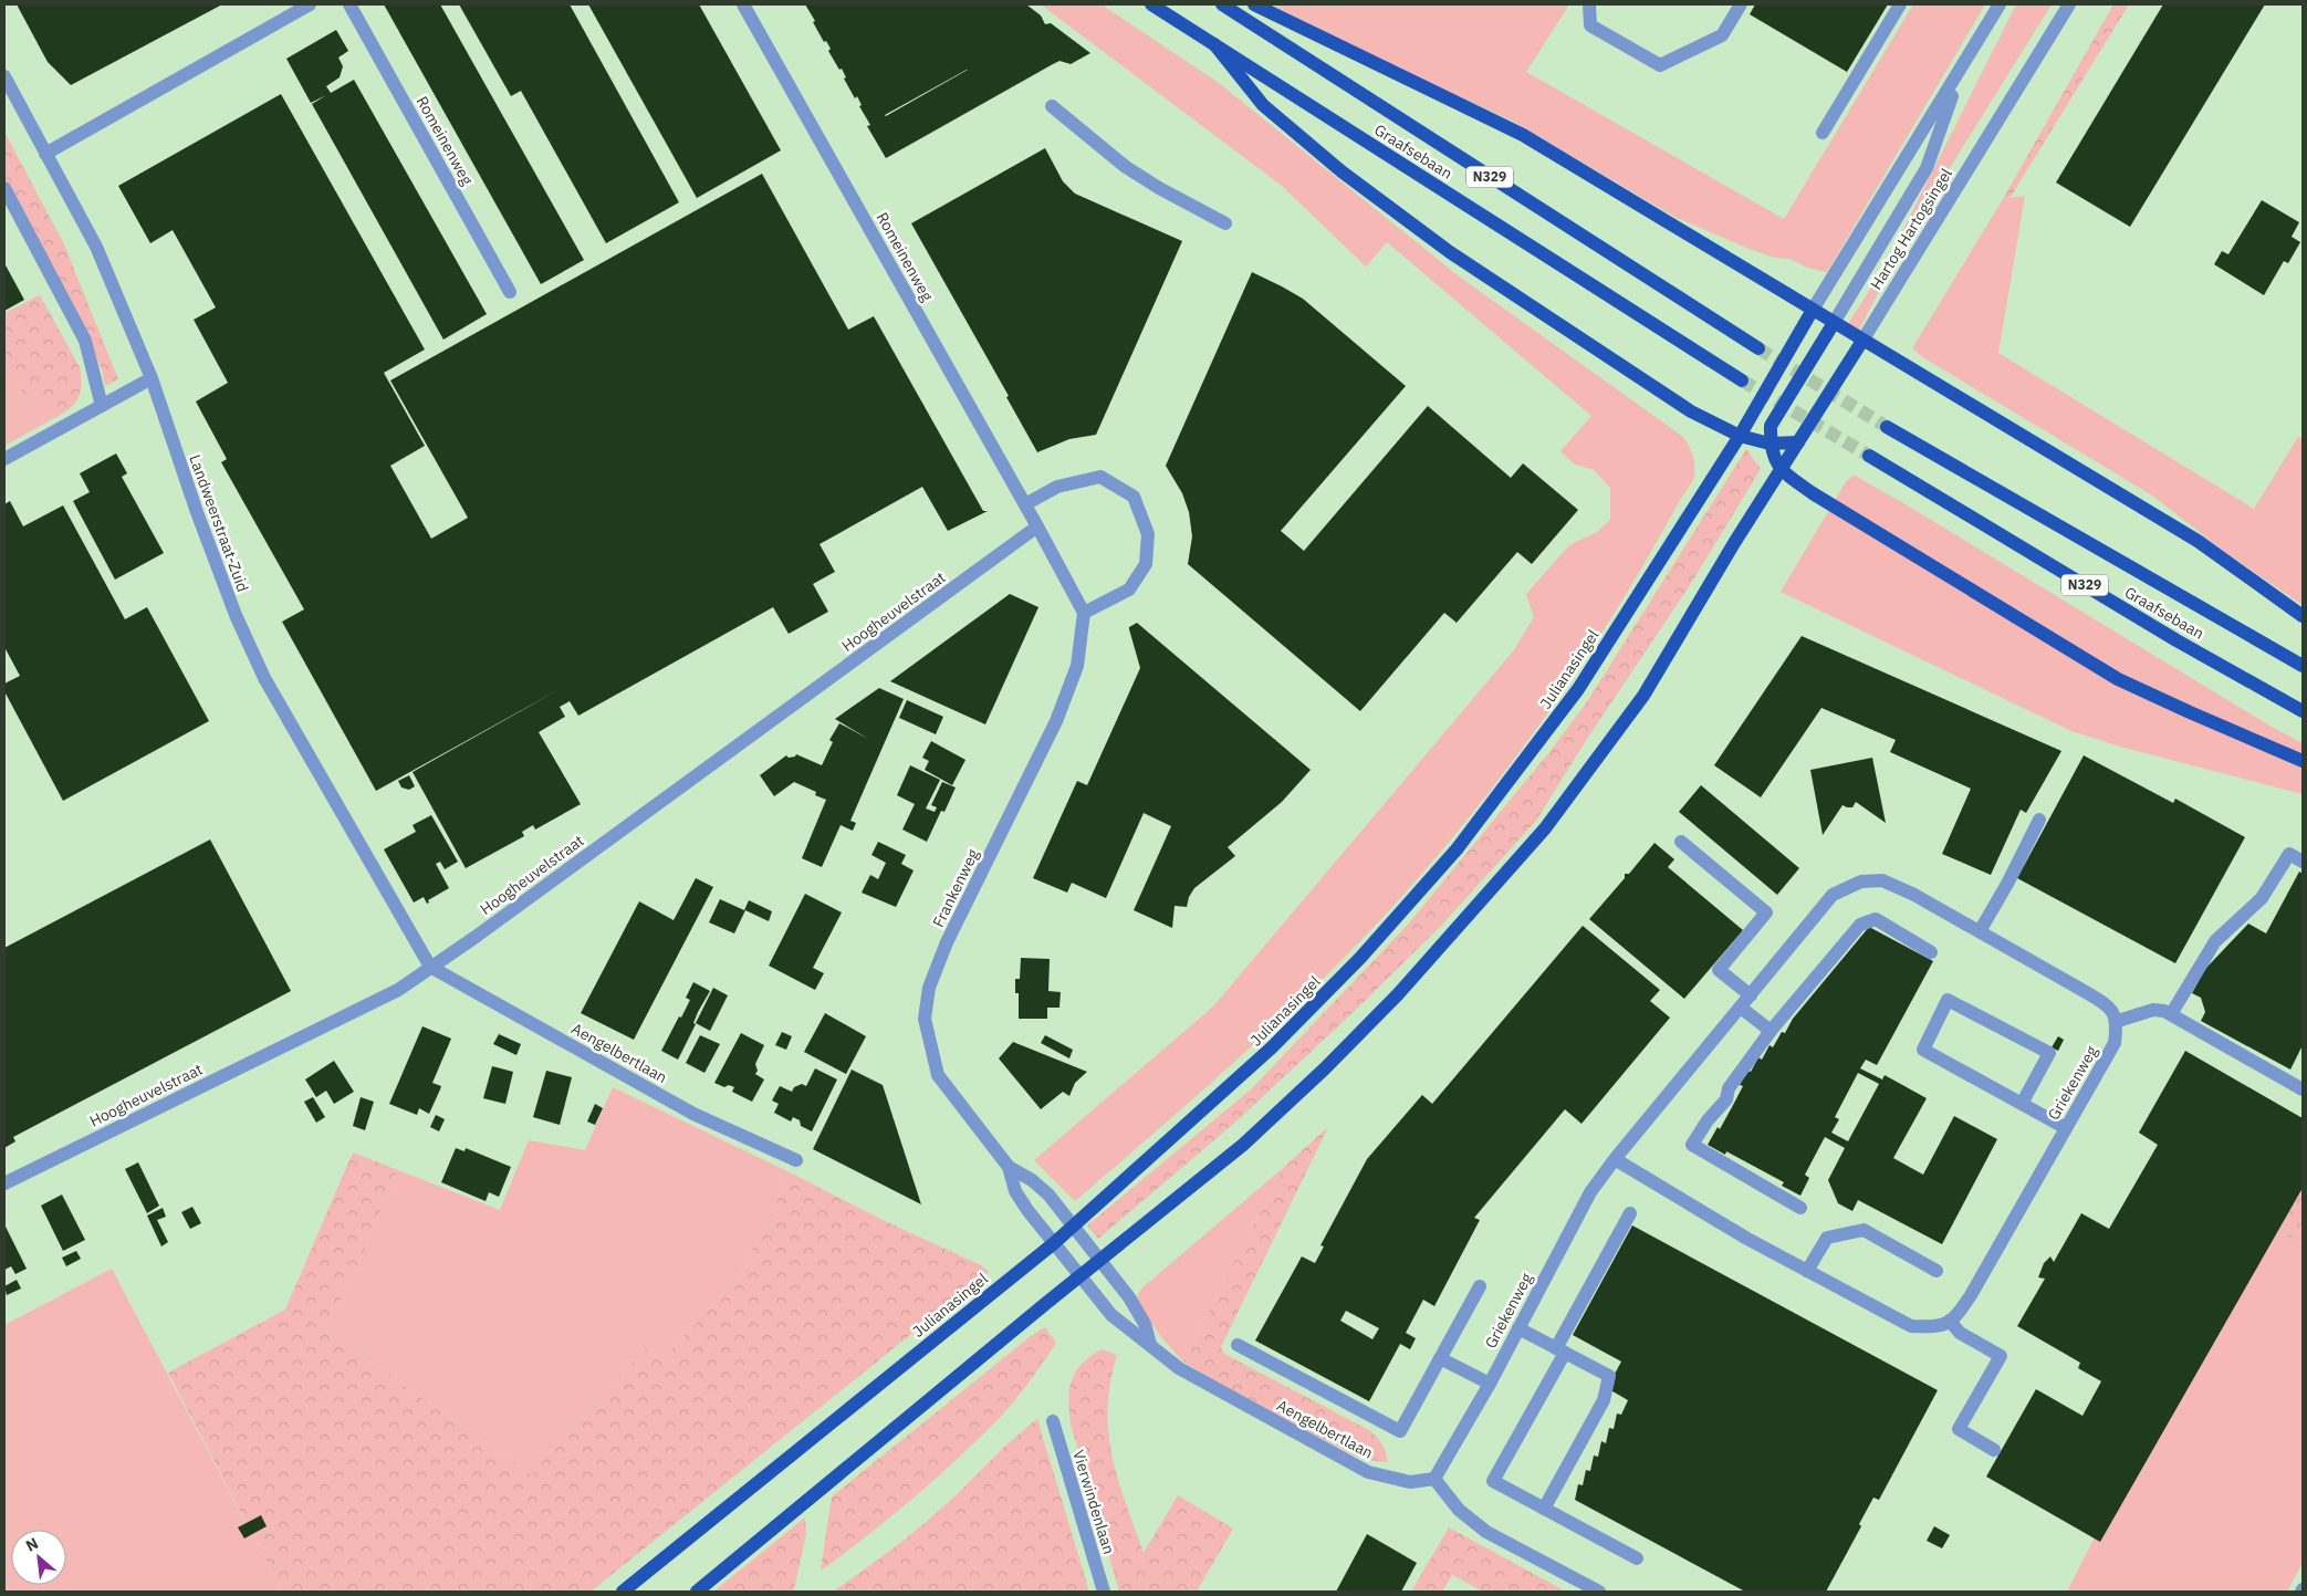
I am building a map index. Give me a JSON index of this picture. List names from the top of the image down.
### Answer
{
  "streets": {
    "main road": [
      "Graafsebaan",
      "N329",
      "Hartog Hartogsingel",
      "Julianasingel"
    ],
    "street": [
      "Romeinenweg",
      "Landweerstraat-Zuid",
      "Hoogheuvelstraat",
      "Frankenweg",
      "Aengelbertlaan",
      "Griekenweg",
      "Vierwindenlaan"
    ]
  },
  "crossings": [
    ["Romeinenweg", "Hoogheuvelstraat"],
    ["Graafsebaan", "N329"],
    ["N329", "Hartog Hartogsingel"],
    ["N329", "Julianasingel"],
    ["Hartog Hartogsingel", "Julianasingel"],
    ["Landweerstraat-Zuid", "Hoogheuvelstraat"],
    ["Landweerstraat-Zuid", "Aengelbertlaan"],
    ["Hoogheuvelstraat", "Aengelbertlaan"],
    ["Julianasingel", "Frankenweg"],
    ["Frankenweg", "Aengelbertlaan"],
    ["Aengelbertlaan", "Griekenweg"]
  ],
  "north": "top left"
}
